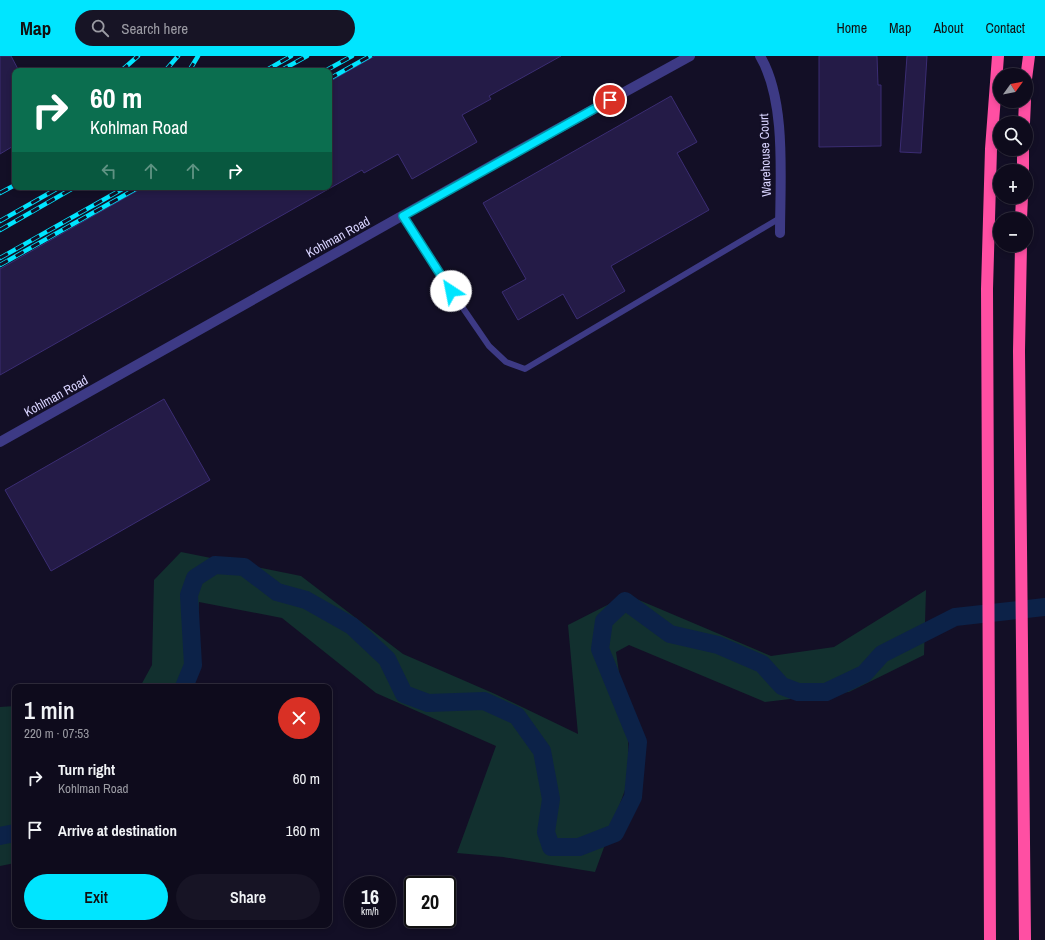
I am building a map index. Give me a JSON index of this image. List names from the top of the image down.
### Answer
{
  "streets": {
    "street": ["Warehouse Court", "Kohlman Road"]
  },
  "north": "top right",
  "page": {
    "header": "Map",
    "search": "Search here",
    "nav": [
      "Home",
      "Map",
      "About",
      "Contact"
    ],
    "map_buttons": ["+", "−"],
    "turn": ["60 m", "Kohlman Road"],
    "heading": ["1 min", "220 m · 07:53"],
    "list": [
      {
        "name": "Turn right",
        "note": "Kohlman Road",
        "value": "60 m"
      },
      {
        "name": "Arrive at destination",
        "value": "160 m"
      }
    ],
    "buttons": ["Exit", "Share"],
    "speed": "16 km/h",
    "limit": "20"
  }
}
